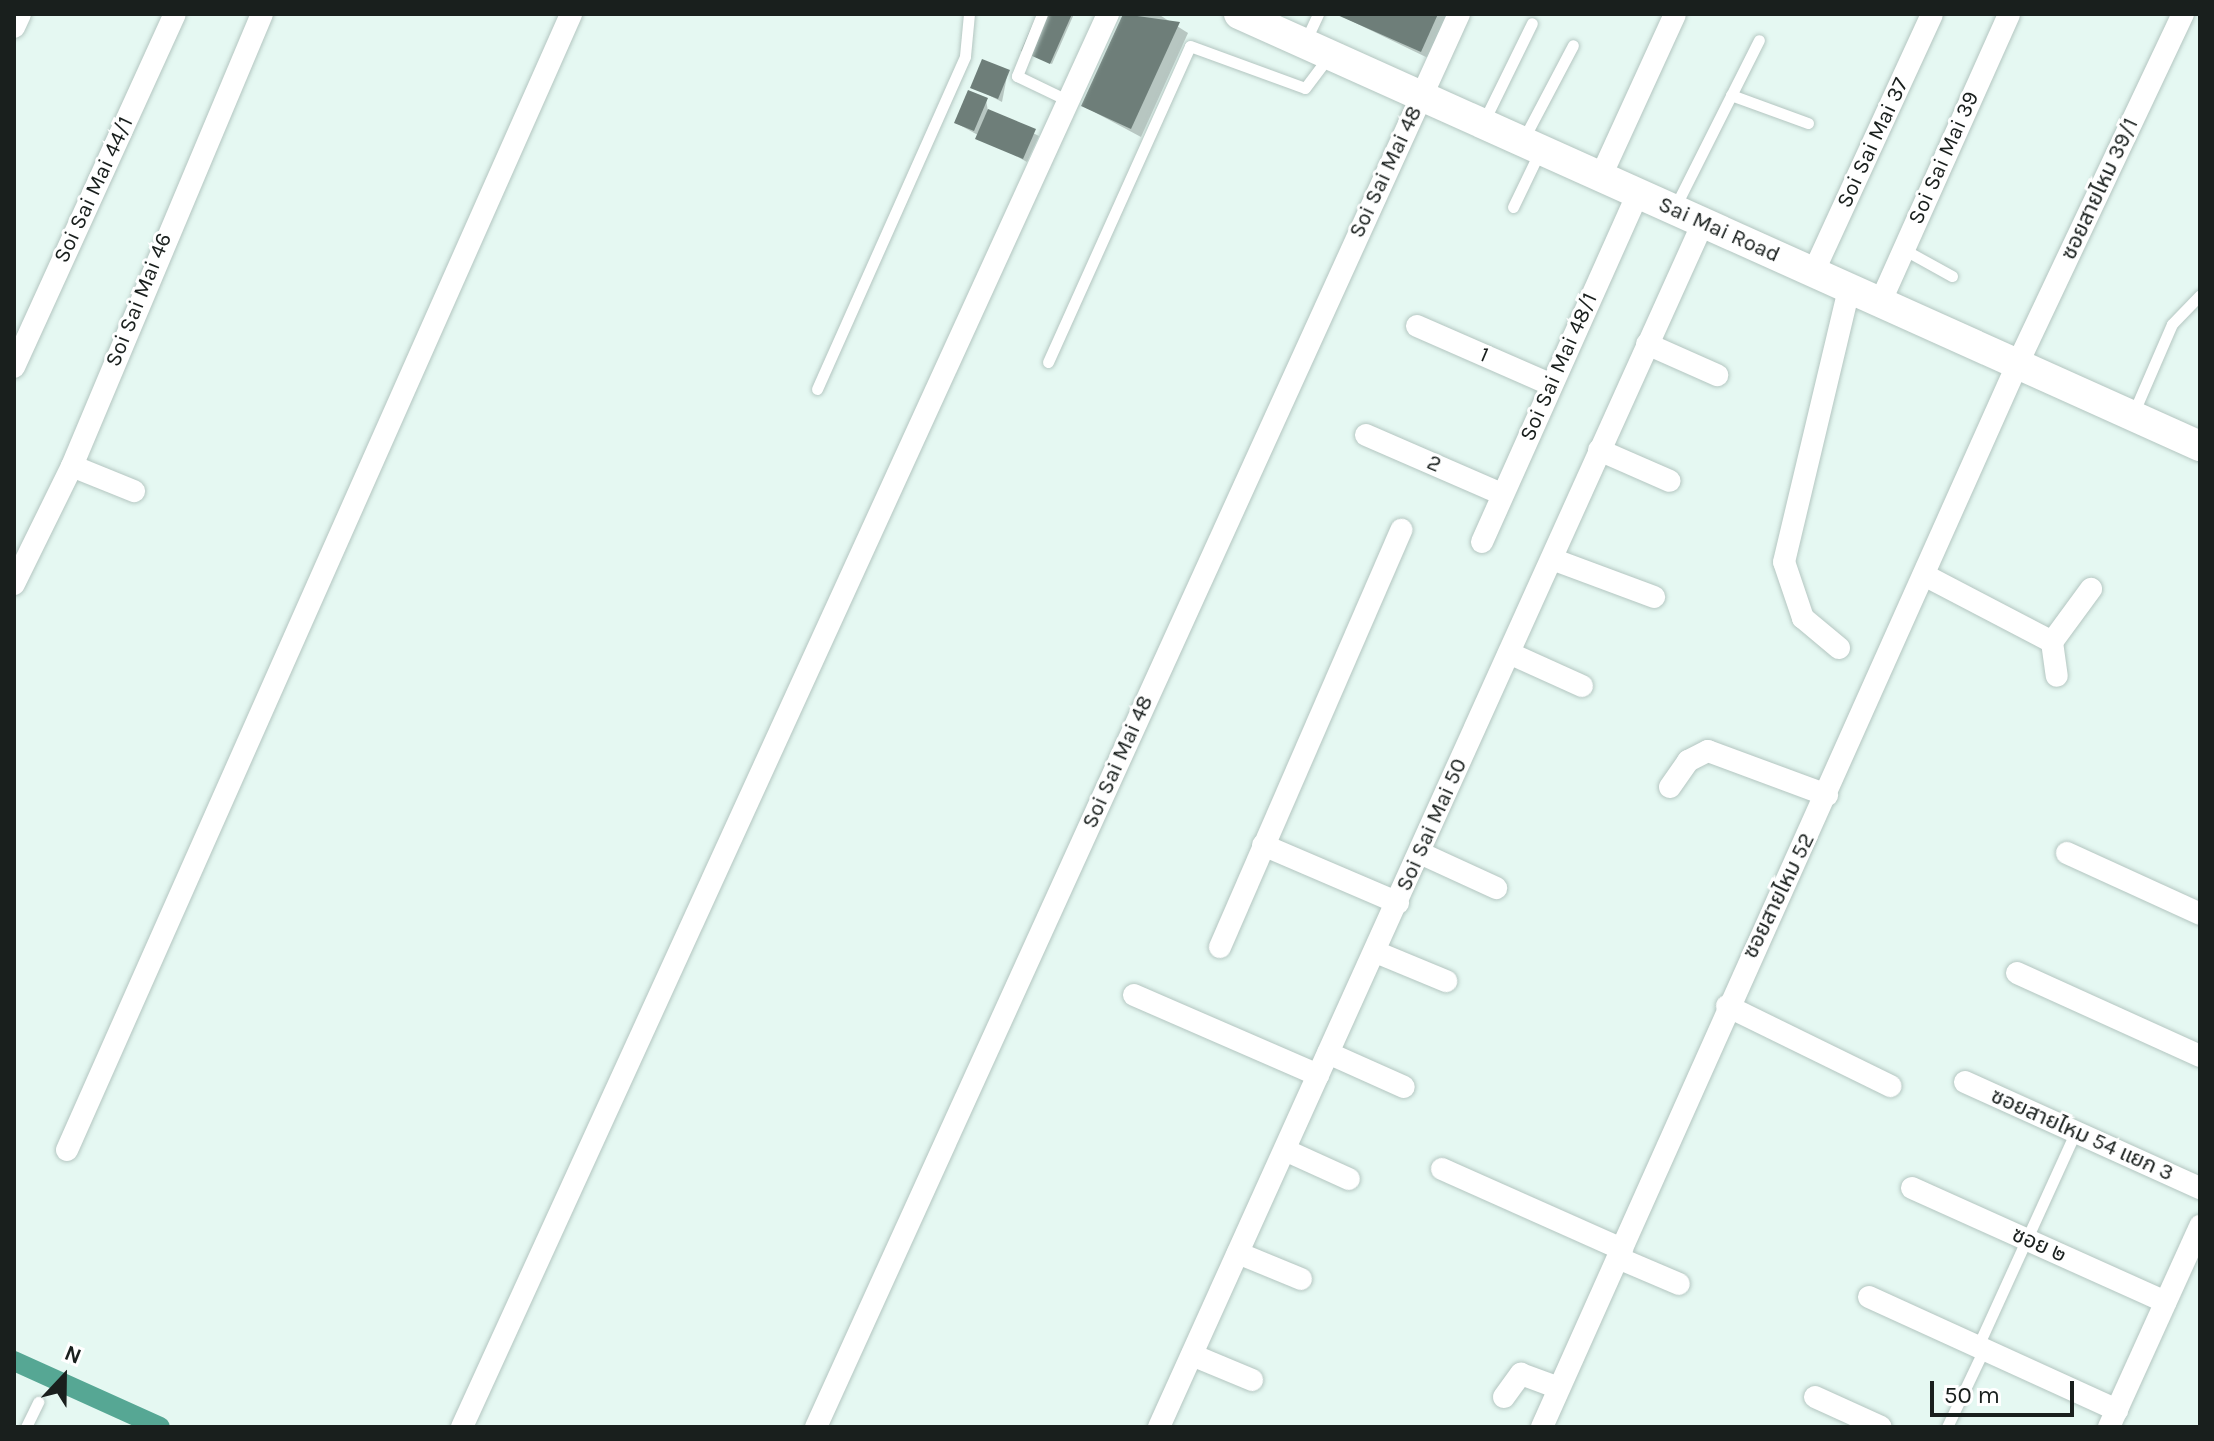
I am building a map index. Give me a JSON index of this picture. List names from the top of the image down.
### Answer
{
  "streets": {
    "main road": ["Sai Mai Road"],
    "street": [
      "Soi Sai Mai 37",
      "Soi Sai Mai 39",
      "Soi Sai Mai 48",
      "ซอยสายไหม 39/1",
      "Soi Sai Mai 44/1",
      "Soi Sai Mai 46",
      "1",
      "Soi Sai Mai 48/1",
      "2",
      "Soi Sai Mai 50",
      "ซอยสายไหม 52",
      "ซอยสายไหม 54 แยก 3",
      "ซอย ๒"
    ]
  },
  "crossings": [
    ["Soi Sai Mai 37", "Sai Mai Road"],
    ["Soi Sai Mai 39", "Sai Mai Road"],
    ["Soi Sai Mai 48", "Sai Mai Road"],
    ["ซอยสายไหม 39/1", "Sai Mai Road"],
    ["ซอยสายไหม 39/1", "ซอยสายไหม 52"],
    ["Sai Mai Road", "Soi Sai Mai 48/1"],
    ["Sai Mai Road", "Soi Sai Mai 50"],
    ["Sai Mai Road", "ซอยสายไหม 52"],
    ["1", "Soi Sai Mai 48/1"],
    ["Soi Sai Mai 48/1", "2"]
  ],
  "scale_bar": "50 m",
  "north": "top"
}
